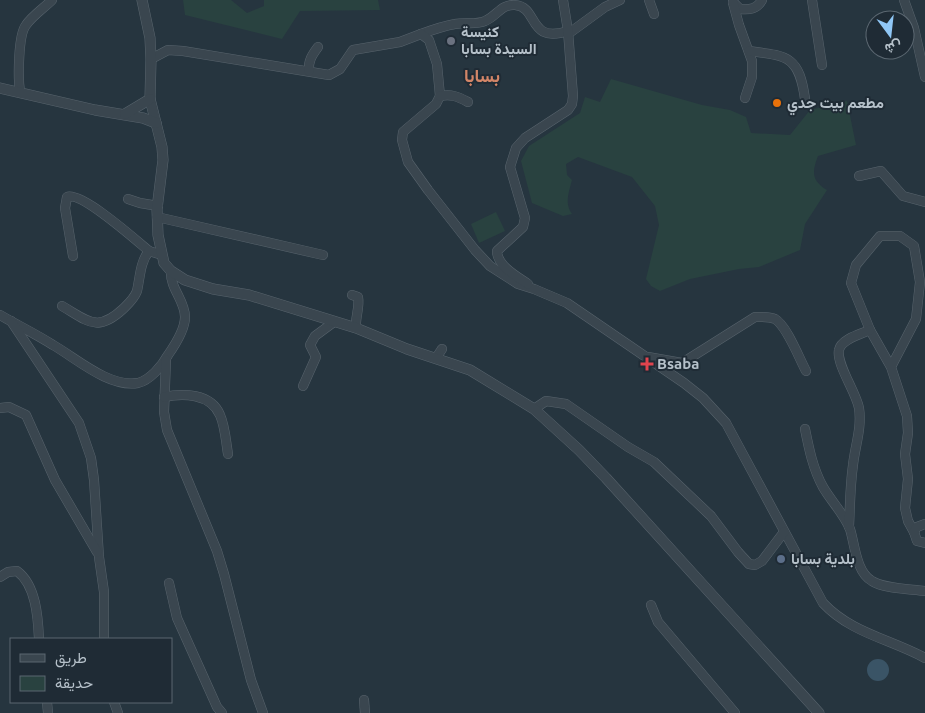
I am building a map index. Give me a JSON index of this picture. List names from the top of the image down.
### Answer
{
  "districts": ["بسابا"],
  "places": {
    "other": ["كنيسة السيدة بسابا", "مطعم بيت جدي", "بلدية بسابا"],
    "health": ["Bsaba"]
  },
  "legend": ["طريق", "حديقة"],
  "north": "bottom"
}
